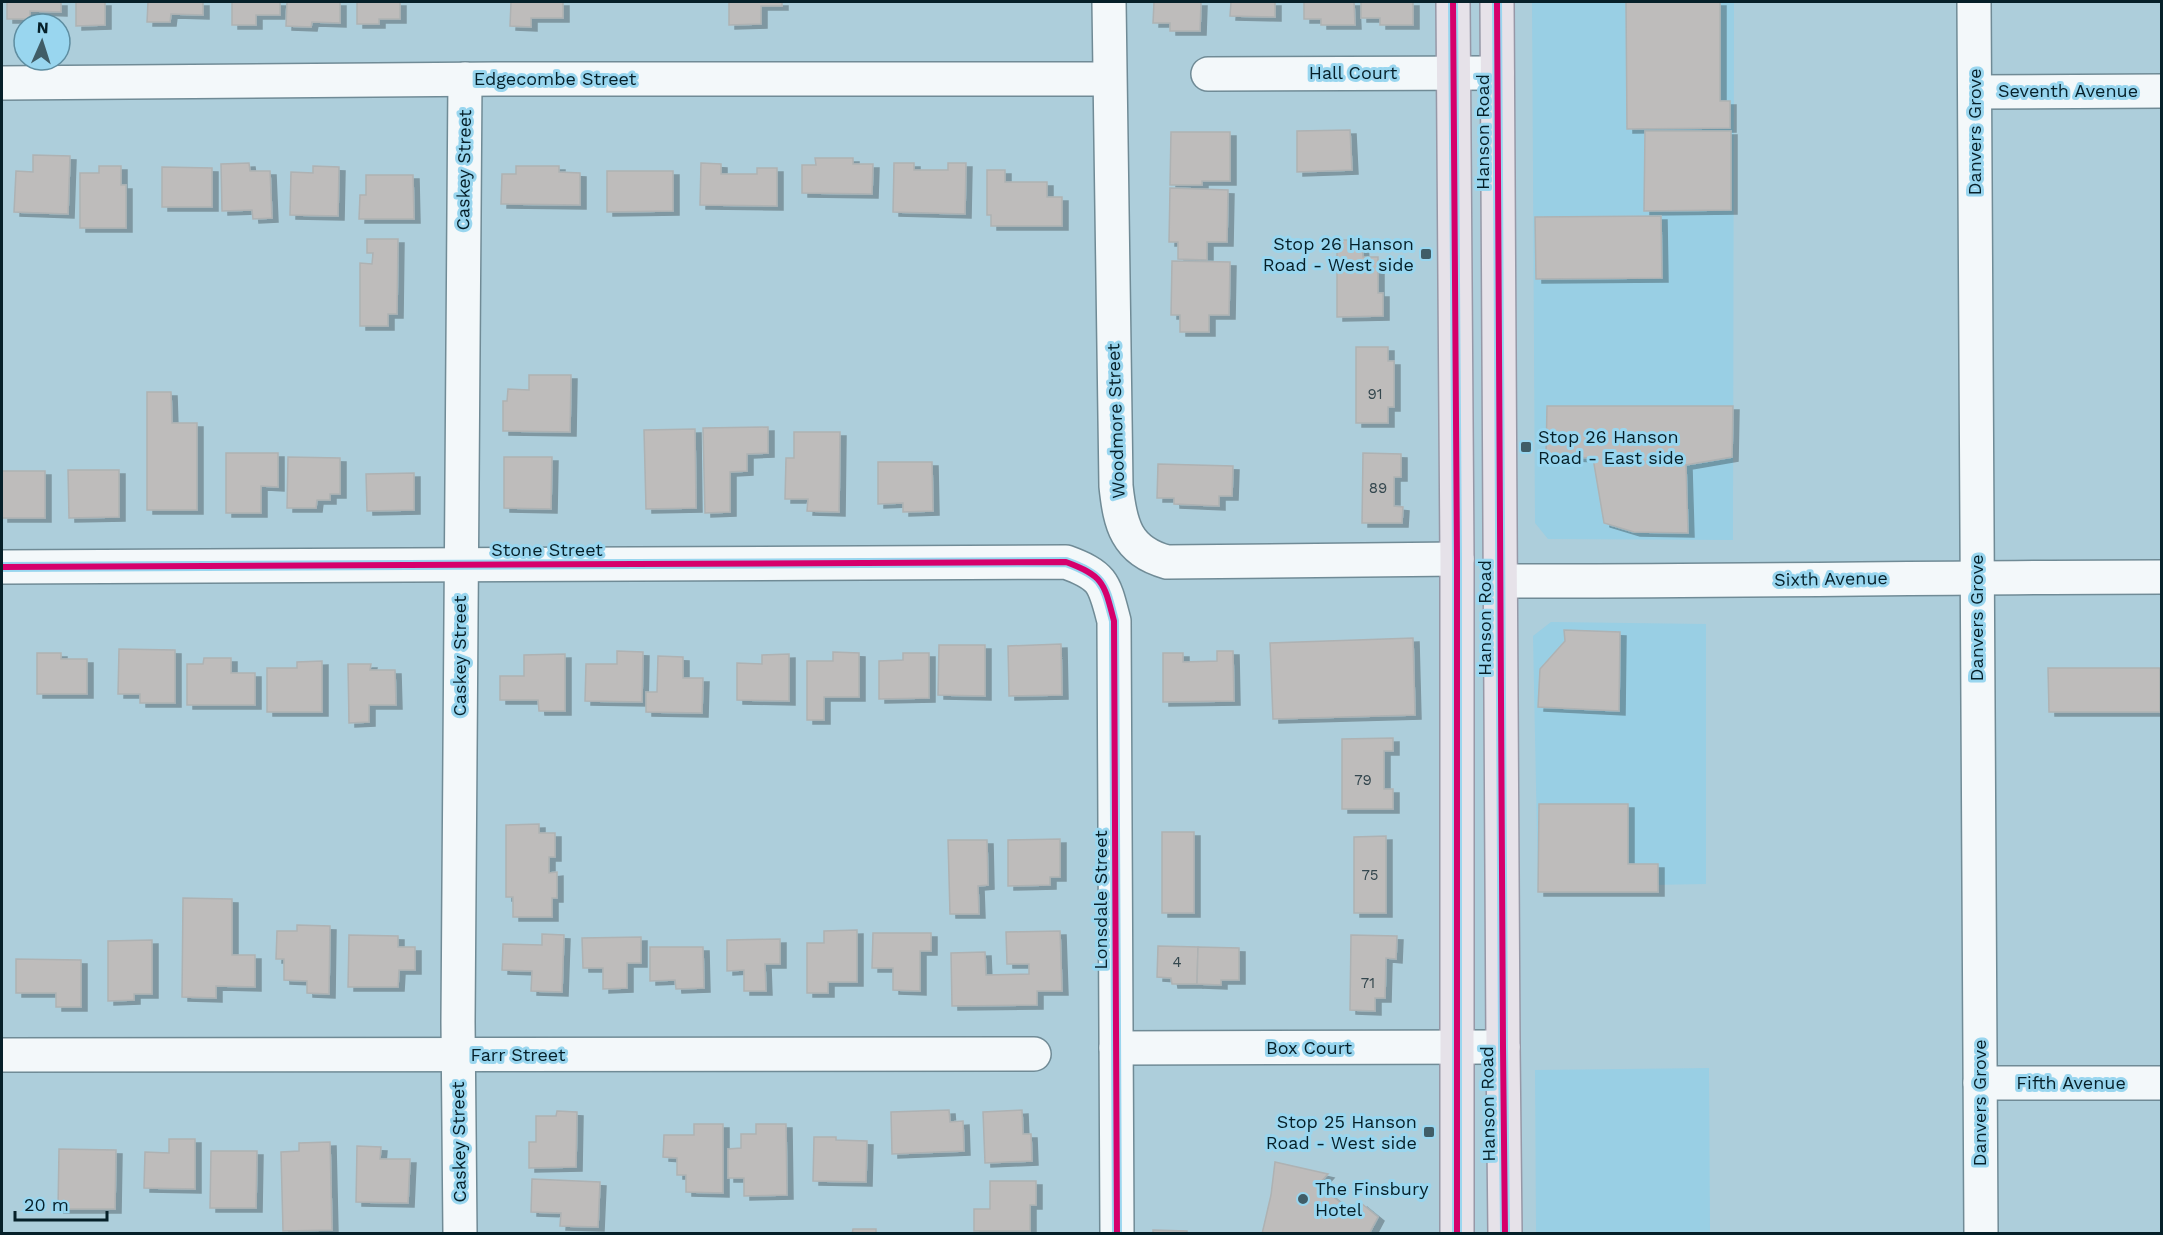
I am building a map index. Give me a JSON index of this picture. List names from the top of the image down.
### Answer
{
  "streets": {
    "main road": ["Hanson Road"],
    "street": [
      "Hall Court",
      "Edgecombe Street",
      "Seventh Avenue",
      "Danvers Grove",
      "Caskey Street",
      "Woodmore Street",
      "Stone Street",
      "Sixth Avenue",
      "Lonsdale Street",
      "Box Court",
      "Farr Street",
      "Fifth Avenue"
    ]
  },
  "crossings": [
    ["Hall Court", "Hanson Road"],
    ["Edgecombe Street", "Caskey Street"],
    ["Edgecombe Street", "Woodmore Street"],
    ["Seventh Avenue", "Danvers Grove"],
    ["Hanson Road", "Woodmore Street"],
    ["Hanson Road", "Sixth Avenue"],
    ["Hanson Road", "Box Court"],
    ["Danvers Grove", "Sixth Avenue"],
    ["Danvers Grove", "Fifth Avenue"],
    ["Caskey Street", "Stone Street"],
    ["Caskey Street", "Farr Street"],
    ["Stone Street", "Lonsdale Street"],
    ["Lonsdale Street", "Box Court"]
  ],
  "places": {
    "transit": ["Stop 26 Hanson Road - West side", "Stop 26 Hanson Road - East side", "Stop 25 Hanson Road - West side"],
    "other": ["The Finsbury Hotel"]
  },
  "house_numbers": [
    "91",
    "89",
    "79",
    "75",
    "4",
    "71"
  ],
  "scale_bar": "20 m",
  "north": "top"
}
